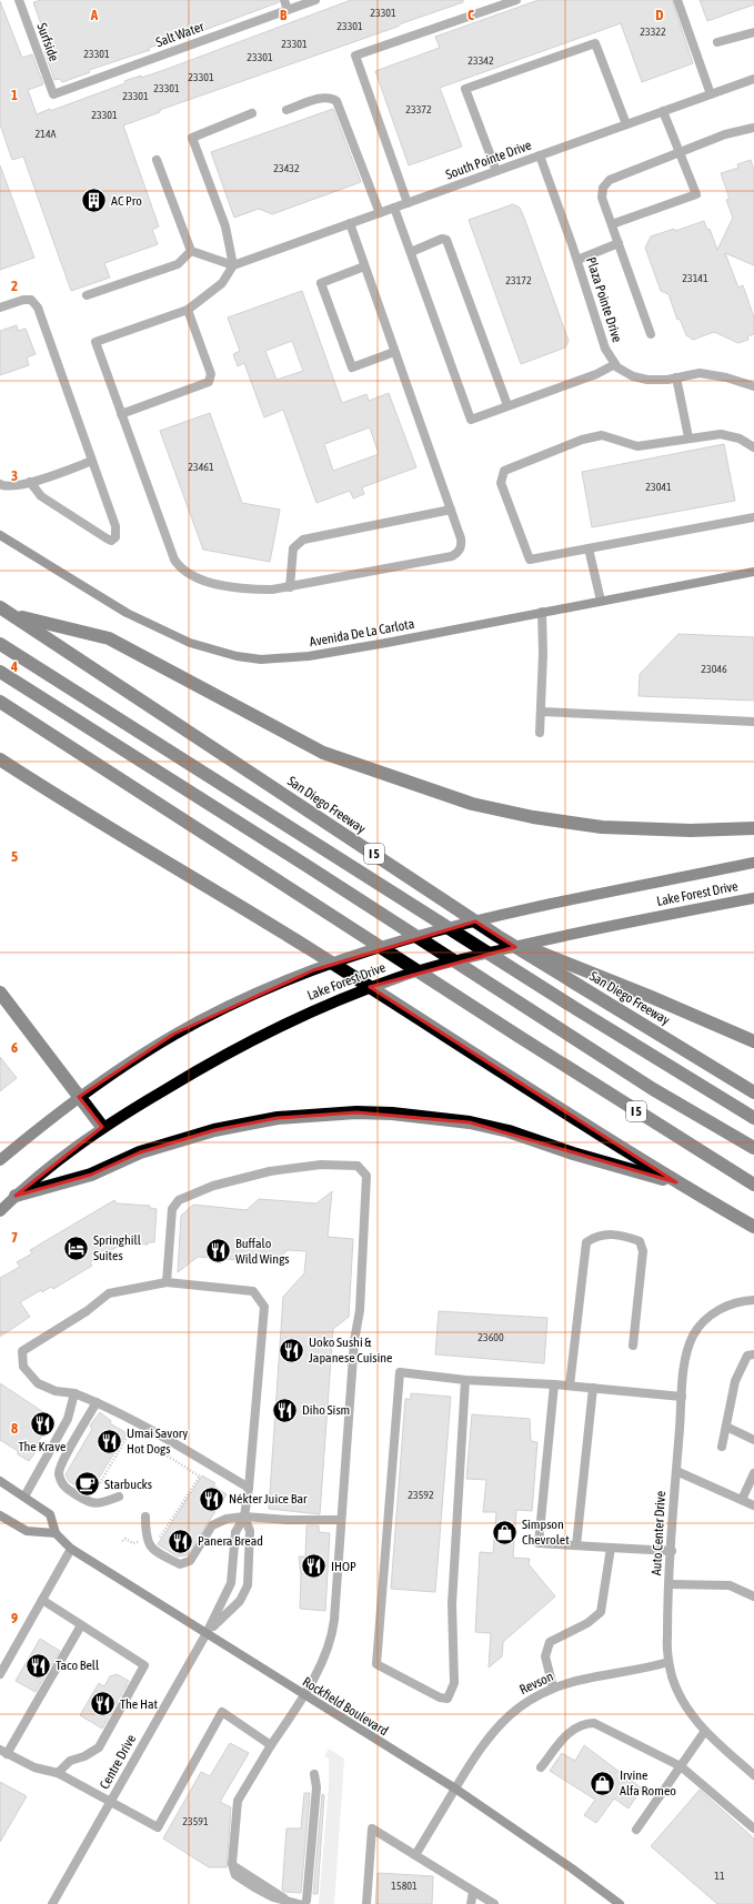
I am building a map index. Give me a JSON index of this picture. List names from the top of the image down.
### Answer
{
  "streets": {
    "highway": ["San Diego Freeway", "I 5"],
    "main road": ["Avenida De La Carlota", "Lake Forest Drive", "Rockfield Boulevard"],
    "street": [
      "Salt Water",
      "Surfside",
      "South Pointe Drive",
      "Plaza Pointe Drive",
      "Auto Center Drive",
      "Revson",
      "Centre Drive"
    ]
  },
  "crossings": [
    ["Salt Water", "Surfside"],
    ["South Pointe Drive", "Plaza Pointe Drive"],
    ["Auto Center Drive", "Revson"],
    ["Revson", "Rockfield Boulevard"],
    ["Rockfield Boulevard", "Centre Drive"]
  ],
  "places": {
    "building": ["AC Pro"],
    "hotel": ["Springhill Suites"],
    "restaurant": [
      "Buffalo Wild Wings",
      "Uoko Sushi & Japanese Cuisine",
      "Diho Sism",
      "The Krave",
      "Umai Savory Hot Dogs",
      "Nékter Juice Bar",
      "Panera Bread",
      "IHOP",
      "Taco Bell",
      "The Hat"
    ],
    "cafe": ["Starbucks"],
    "shop": ["Simpson Chevrolet", "Irvine Alfa Romeo"]
  },
  "house_numbers": [
    "23301",
    "23301",
    "23322",
    "23301",
    "23301",
    "23301",
    "23342",
    "23301",
    "23301",
    "23301",
    "23372",
    "23301",
    "214A",
    "23432",
    "23141",
    "23172",
    "23461",
    "23041",
    "23046",
    "23600",
    "23592",
    "23591",
    "11",
    "15801"
  ],
  "grid": {
    "columns": [
      "A",
      "B",
      "C",
      "D"
    ],
    "rows": [
      "1",
      "2",
      "3",
      "4",
      "5",
      "6",
      "7",
      "8",
      "9"
    ]
  }
}
